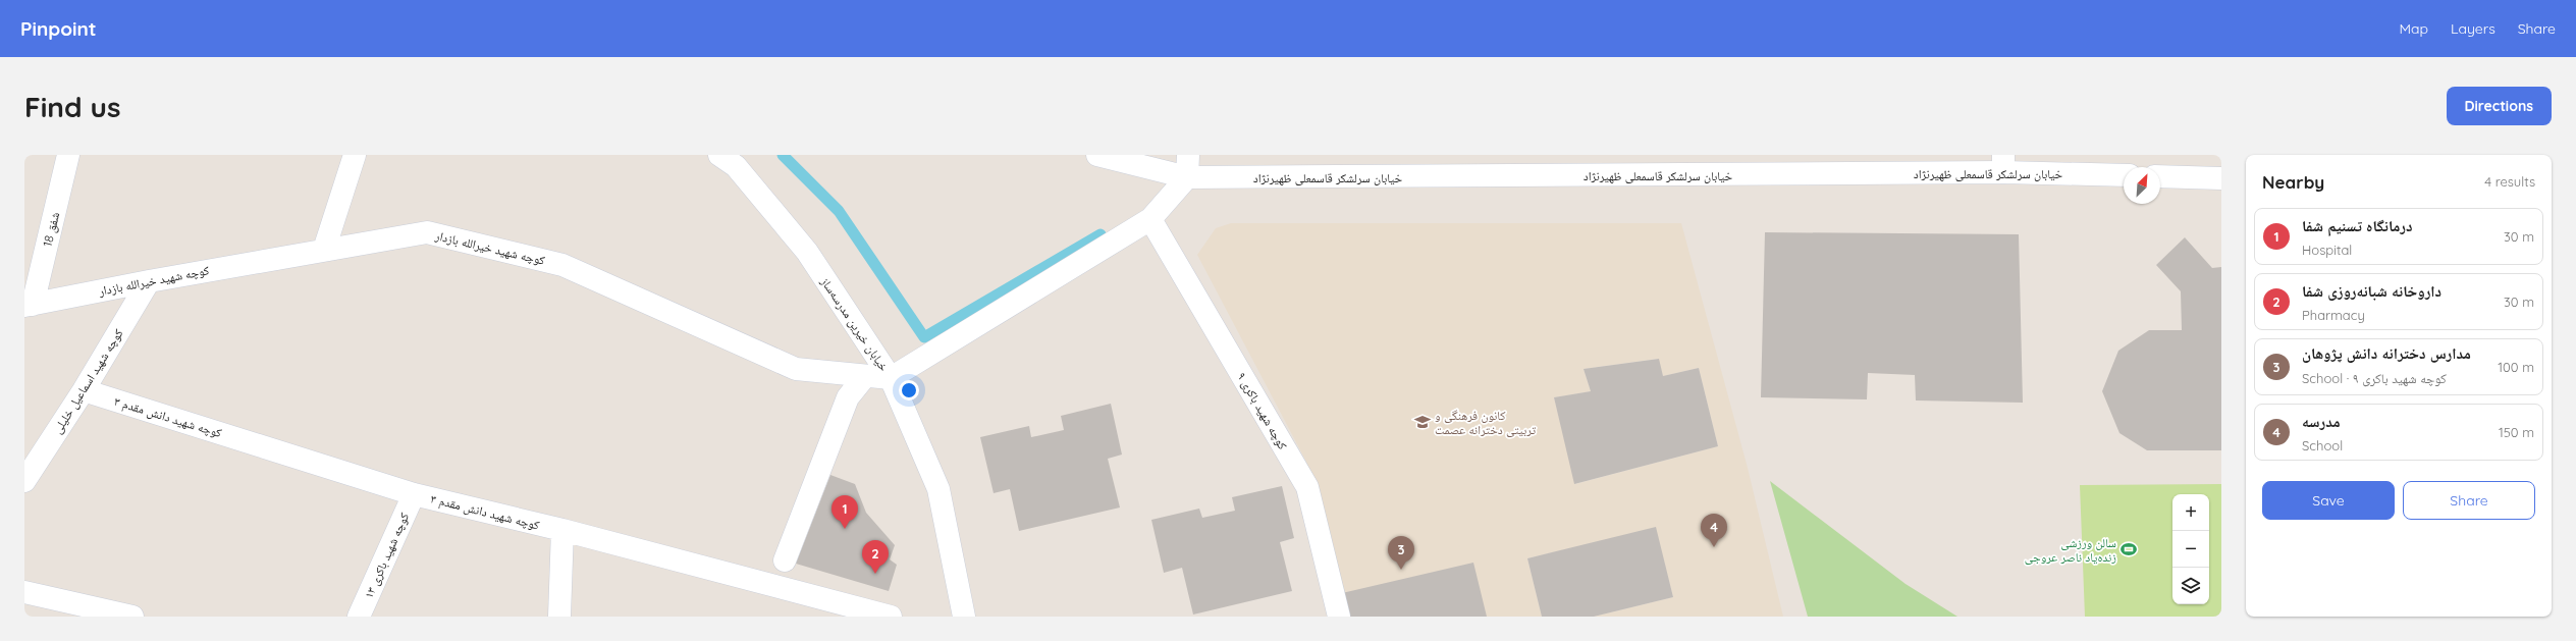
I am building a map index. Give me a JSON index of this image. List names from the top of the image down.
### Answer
{
  "streets": {
    "street": [
      "خیابان سرلشکر قاسمعلی ظهیرنژاد",
      "شفق 18",
      "کوچه شهید خیرالله بازدار",
      "خیابان خیرین مدرسه‌ساز",
      "کوچه شهید اسماعیل خلیلی",
      "کوچه شهید باکری ۹",
      "کوچه شهید دانش مقدم ۳",
      "کوچه شهید باکری ۱۳"
    ]
  },
  "crossings": [
    ["شفق 18", "کوچه شهید خیرالله بازدار"],
    ["کوچه شهید خیرالله بازدار", "خیابان خیرین مدرسه‌ساز"],
    ["کوچه شهید خیرالله بازدار", "کوچه شهید اسماعیل خلیلی"],
    ["کوچه شهید اسماعیل خلیلی", "کوچه شهید دانش مقدم ۳"],
    ["کوچه شهید دانش مقدم ۳", "کوچه شهید باکری ۱۳"]
  ],
  "places": {
    "school or university": ["کانون فرهنگی و تربیتی دخترانه عصمت"],
    "sports": ["سالن ورزشی زنده‌یاد ناصر عروجی"]
  },
  "north": "top right",
  "page": {
    "header": "Pinpoint",
    "nav": ["Map", "Layers", "Share"],
    "buttons": [
      "Directions",
      ["Save", "Share"]
    ],
    "title": "Find us",
    "heading": ["Nearby", "4 results"],
    "list": [
      {
        "mark": "1",
        "name": "درمانگاه تسنیم شفا",
        "note": "Hospital",
        "value": "30 m"
      },
      {
        "mark": "2",
        "name": "داروخانه شبانه‌روزی شفا",
        "note": "Pharmacy",
        "value": "30 m"
      },
      {
        "mark": "3",
        "name": "مدارس دخترانه دانش پژوهان",
        "note": "School · کوچه شهید باکری ۹",
        "value": "100 m"
      },
      {
        "mark": "4",
        "name": "مدرسه",
        "note": "School",
        "value": "150 m"
      }
    ],
    "map_buttons": ["+", "−"],
    "pins": [
      "1",
      "4",
      "3",
      "2"
    ]
  }
}
